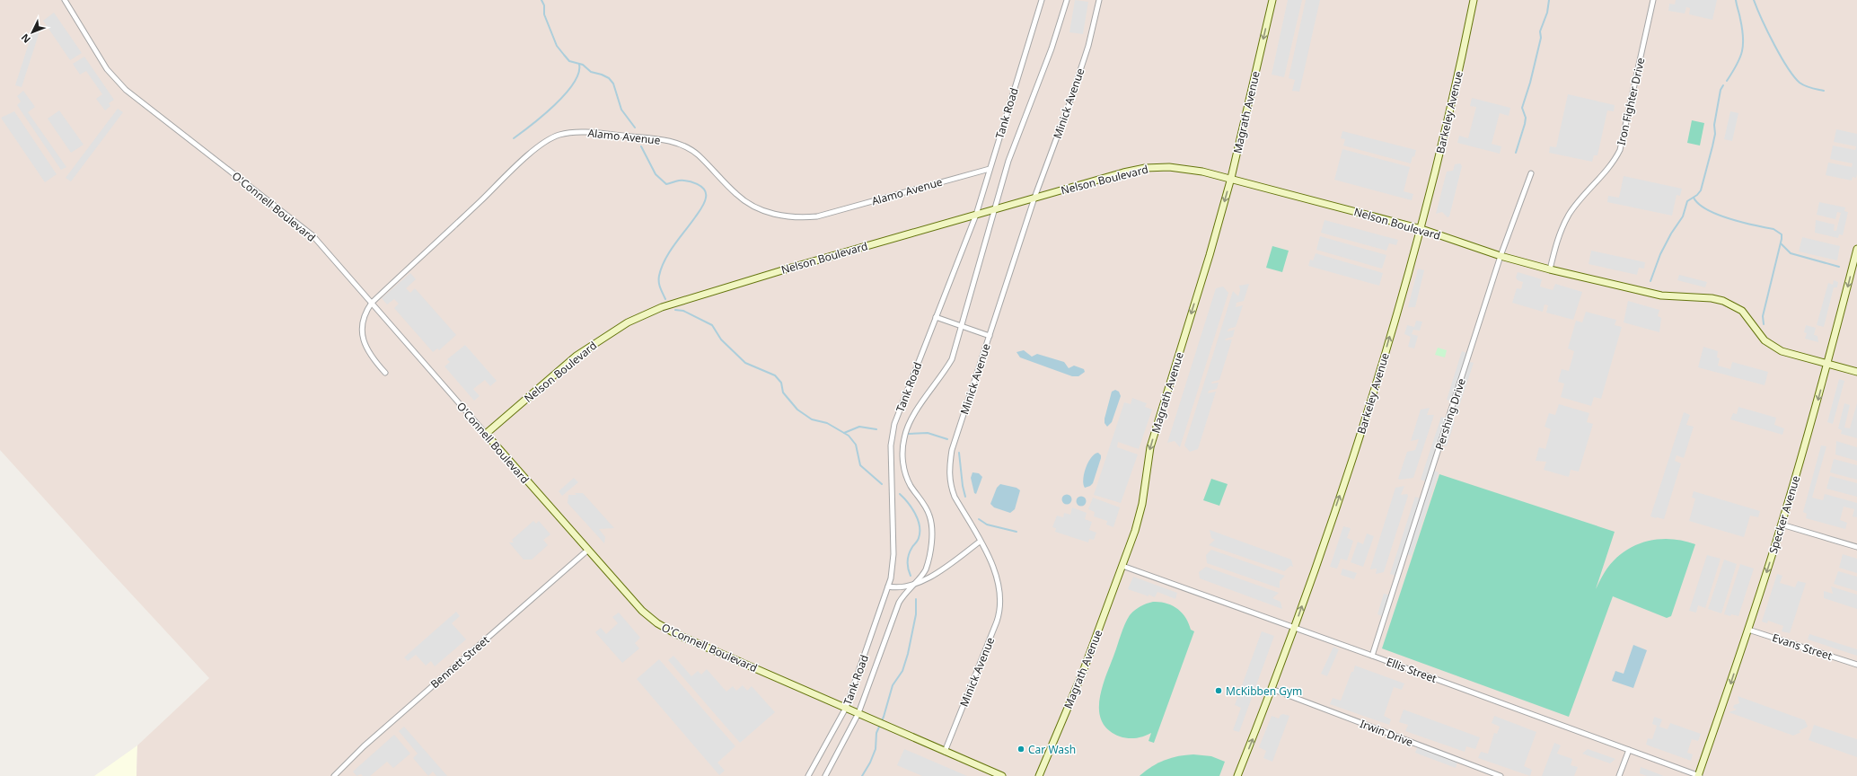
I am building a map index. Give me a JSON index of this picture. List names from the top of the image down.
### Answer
{
  "streets": {
    "street": [
      "Iron Fighter Drive",
      "Minick Avenue",
      "Magrath Avenue",
      "Barkeley Avenue",
      "Tank Road",
      "Alamo Avenue",
      "Nelson Boulevard",
      "O'Connell Boulevard",
      "Pershing Drive",
      "Specker Avenue",
      "Evans Street",
      "Bennett Street",
      "Ellis Street",
      "Irwin Drive"
    ]
  },
  "crossings": [
    ["Iron Fighter Drive", "Nelson Boulevard"],
    ["Minick Avenue", "Nelson Boulevard"],
    ["Minick Avenue", "O'Connell Boulevard"],
    ["Magrath Avenue", "Nelson Boulevard"],
    ["Magrath Avenue", "Ellis Street"],
    ["Barkeley Avenue", "Nelson Boulevard"],
    ["Barkeley Avenue", "Ellis Street"],
    ["Barkeley Avenue", "Irwin Drive"],
    ["Tank Road", "Alamo Avenue"],
    ["Tank Road", "Nelson Boulevard"],
    ["Tank Road", "O'Connell Boulevard"],
    ["Alamo Avenue", "O'Connell Boulevard"],
    ["Nelson Boulevard", "O'Connell Boulevard"],
    ["Nelson Boulevard", "Pershing Drive"],
    ["Nelson Boulevard", "Specker Avenue"],
    ["O'Connell Boulevard", "Bennett Street"],
    ["Pershing Drive", "Ellis Street"],
    ["Specker Avenue", "Evans Street"],
    ["Specker Avenue", "Ellis Street"]
  ],
  "one_way": ["Magrath Avenue", "Barkeley Avenue", "Specker Avenue"],
  "places": ["McKibben Gym", "Car Wash"],
  "north": "bottom left"
}
